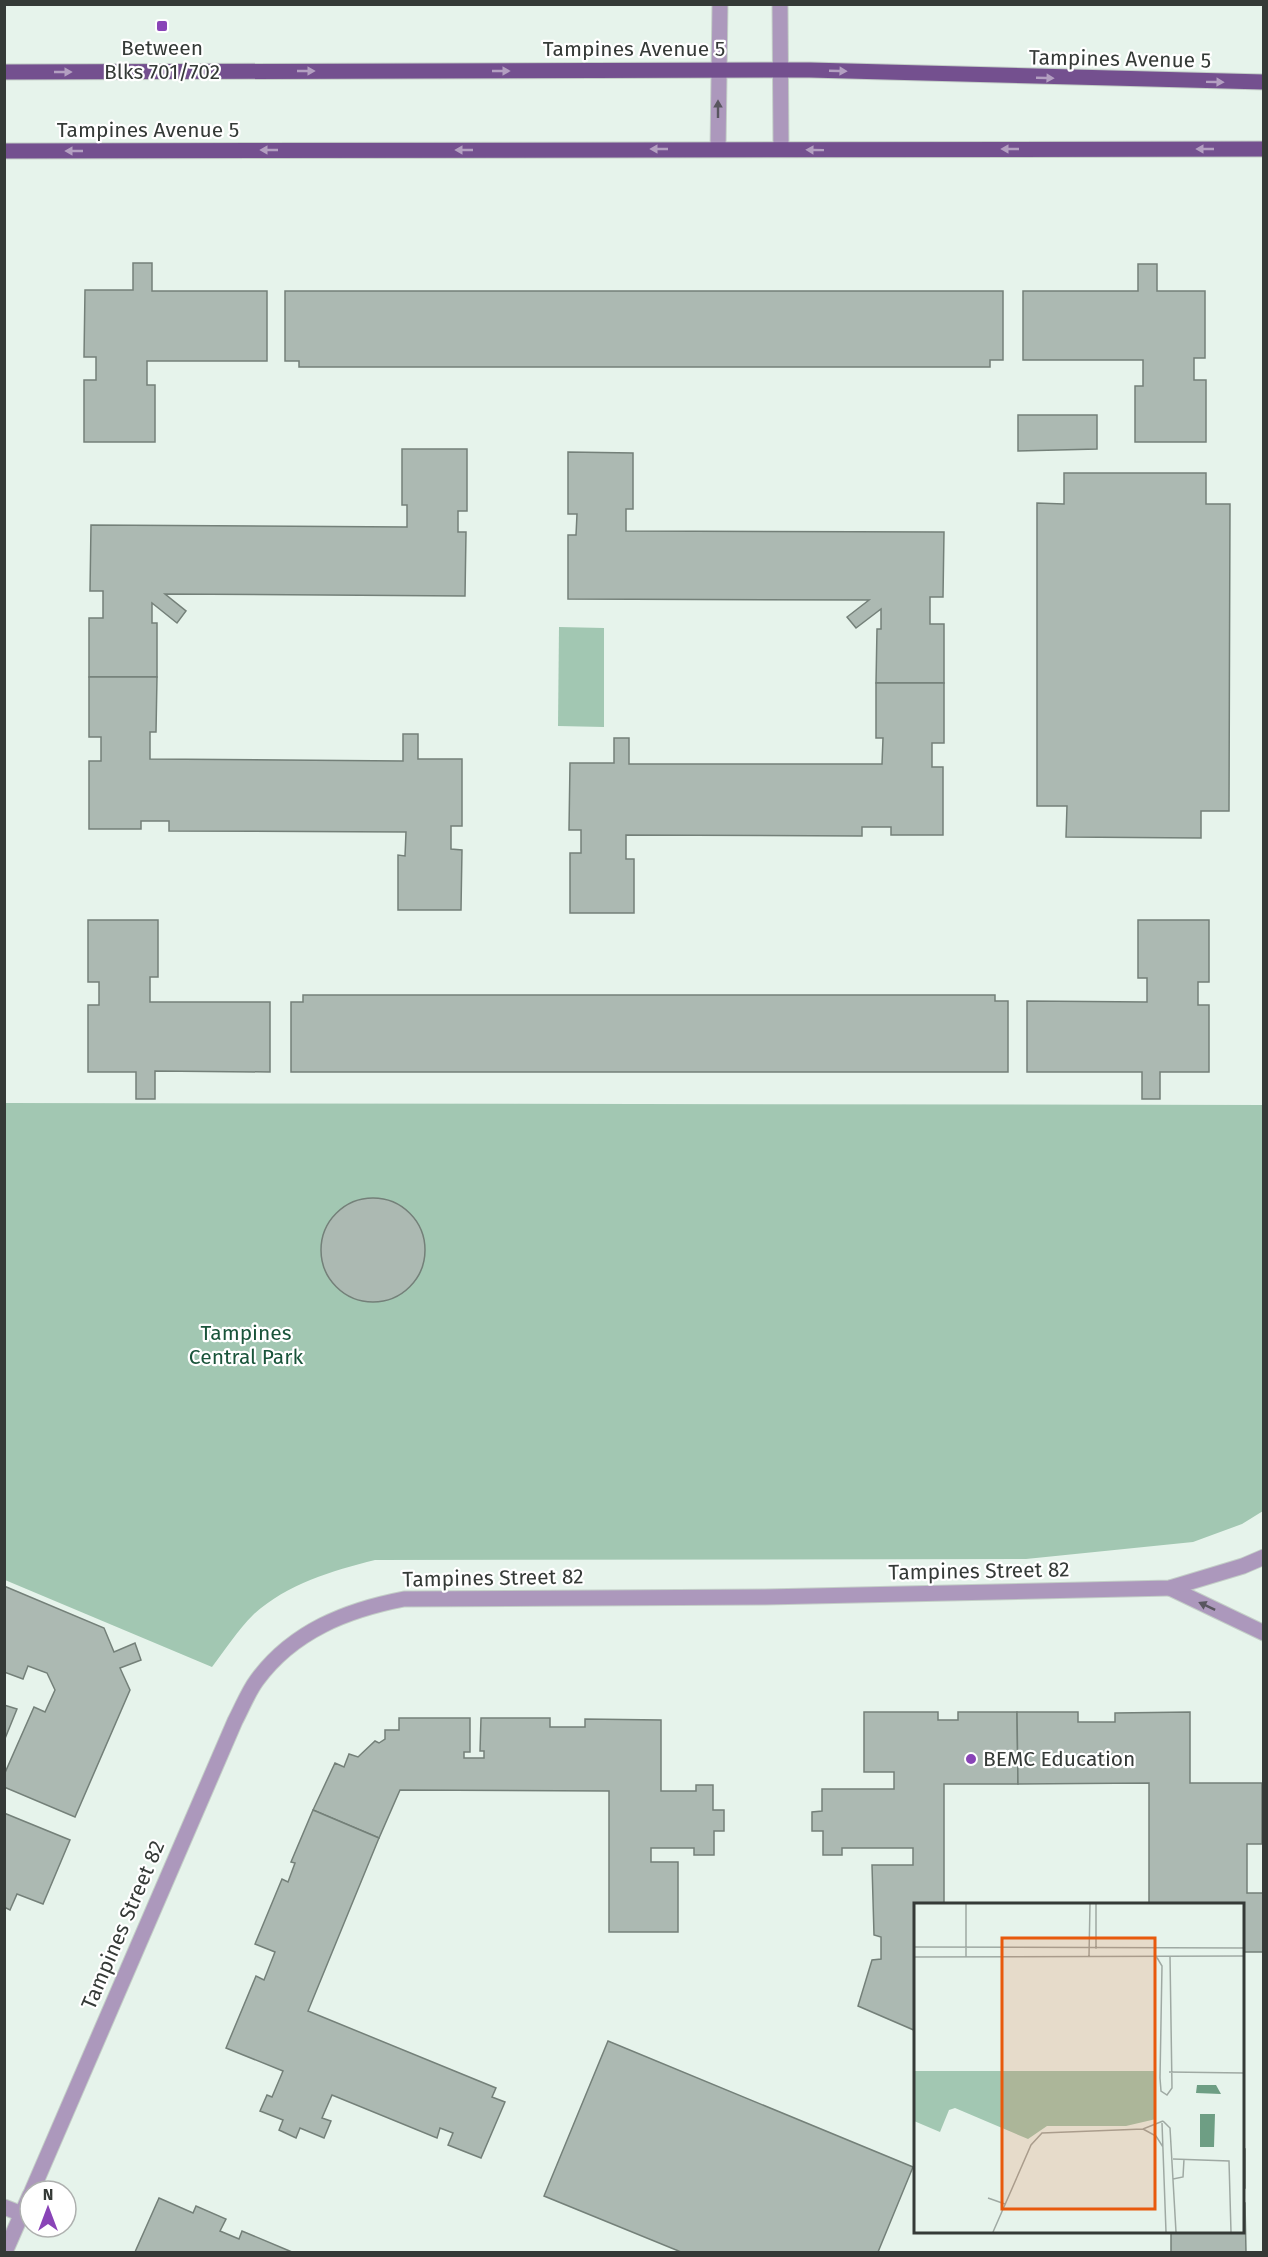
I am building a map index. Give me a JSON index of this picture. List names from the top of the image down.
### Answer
{
  "streets": {
    "main road": ["Tampines Avenue 5"],
    "street": ["Tampines Street 82"]
  },
  "parks": ["Tampines Central Park"],
  "places": {
    "transit": ["Between Blks 701/702"],
    "other": ["BEMC Education"]
  },
  "north": "top"
}
